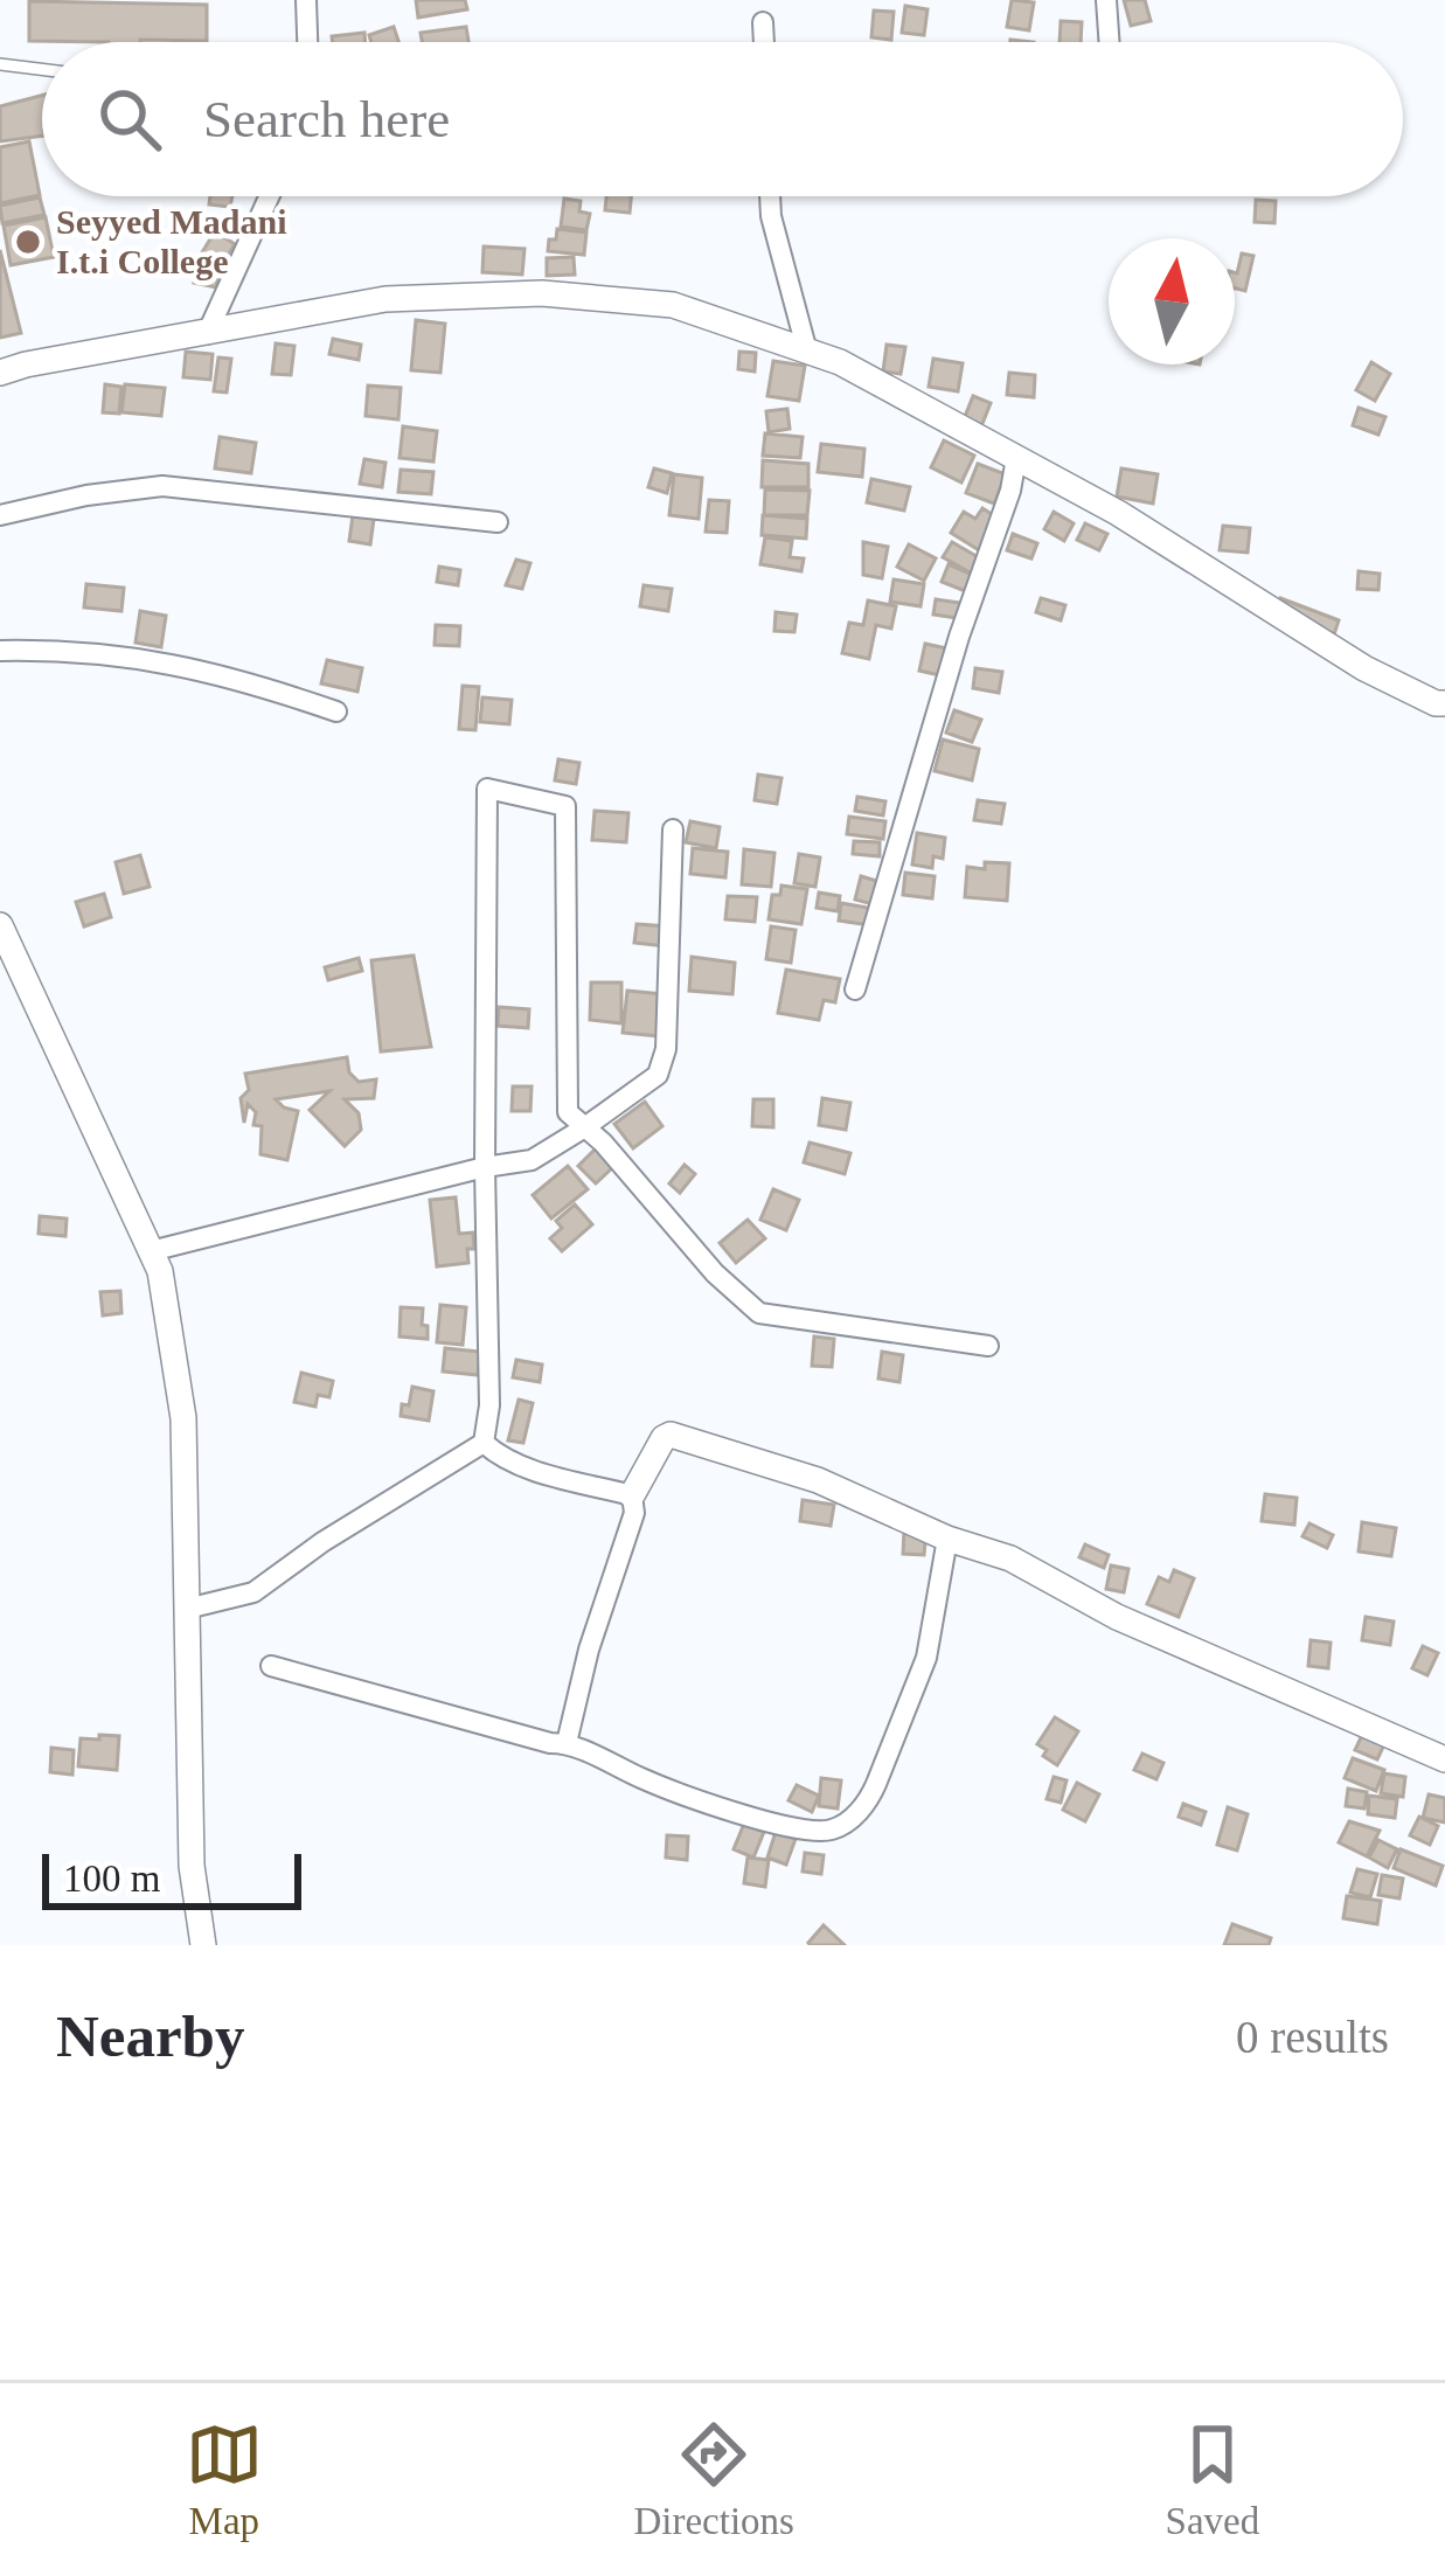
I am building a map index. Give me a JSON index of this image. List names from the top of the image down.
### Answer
{
  "places": ["Seyyed Madani I.t.i College"],
  "scale_bar": "100 m",
  "north": "top",
  "page": {
    "search": "Search here",
    "scale": "100 m",
    "heading": ["Nearby", "0 results"],
    "nav": ["Map", "Directions", "Saved"]
  }
}
